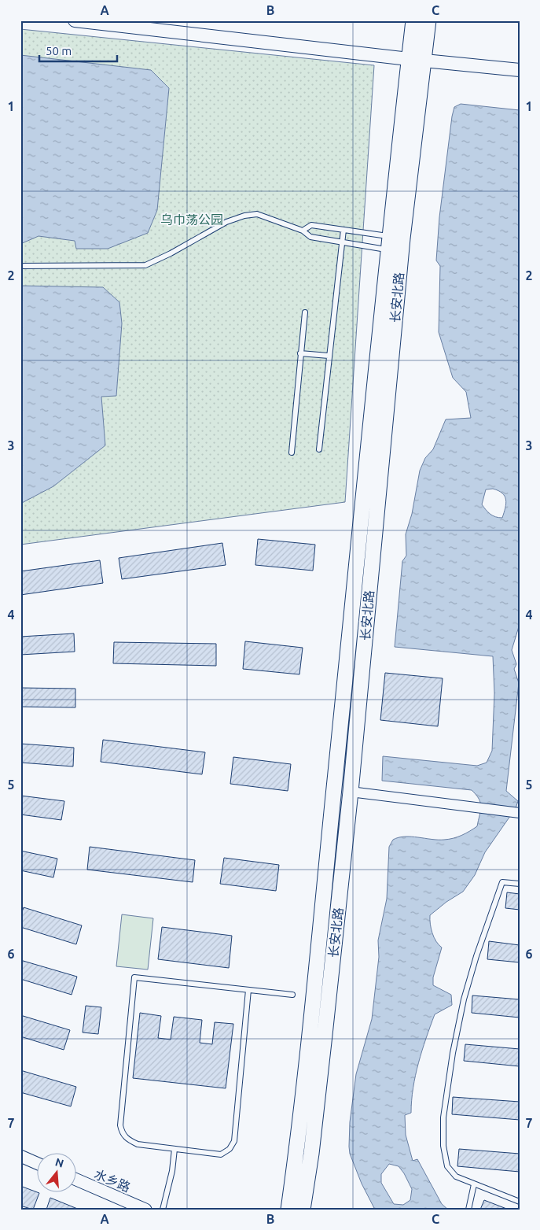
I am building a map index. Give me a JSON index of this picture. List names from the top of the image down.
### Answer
{
  "streets": {
    "main road": ["长安北路"],
    "street": ["水乡路"]
  },
  "parks": ["乌巾荡公园"],
  "scale_bar": "50 m",
  "north": "top",
  "grid": {
    "columns": ["A", "B", "C"],
    "rows": [
      "1",
      "2",
      "3",
      "4",
      "5",
      "6",
      "7"
    ]
  }
}
